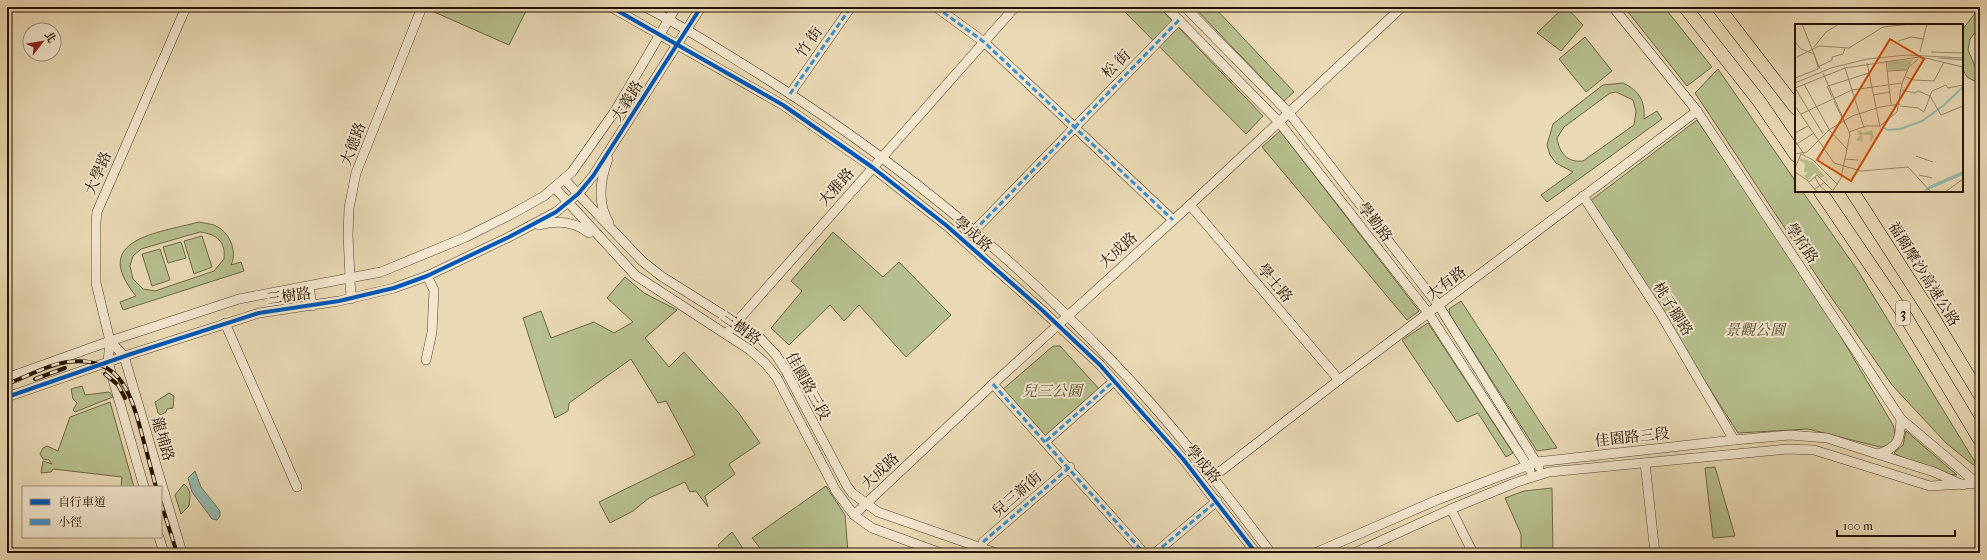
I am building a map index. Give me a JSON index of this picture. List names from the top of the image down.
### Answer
{
  "streets": {
    "highway": ["福爾摩沙高速公路", "3"],
    "street": [
      "竹 街",
      "松 街",
      "大義路",
      "大德路",
      "大學路",
      "大雅路",
      "學勤路",
      "學成路",
      "學府路",
      "大成路",
      "學士路",
      "大有路",
      "三樹路",
      "桃子腳路",
      "佳園路三段",
      "龍埔路",
      "兒三新街"
    ]
  },
  "crossings": [
    ["竹 街", "學成路"],
    ["松 街", "學勤路"],
    ["松 街", "學成路"],
    ["大義路", "學成路"],
    ["大義路", "三樹路"],
    ["大義路", "佳園路三段"],
    ["大德路", "三樹路"],
    ["大學路", "三樹路"],
    ["大學路", "龍埔路"],
    ["大雅路", "學成路"],
    ["大雅路", "三樹路"],
    ["大雅路", "佳園路三段"],
    ["學勤路", "大成路"],
    ["學勤路", "大有路"],
    ["學勤路", "佳園路三段"],
    ["學成路", "大成路"],
    ["學成路", "大有路"],
    ["學府路", "大有路"],
    ["學府路", "佳園路三段"],
    ["大成路", "學士路"],
    ["大成路", "三樹路"],
    ["大成路", "佳園路三段"],
    ["學士路", "大有路"],
    ["大有路", "桃子腳路"],
    ["三樹路", "龍埔路"],
    ["桃子腳路", "佳園路三段"]
  ],
  "parks": ["景觀公園", "兒三公園"],
  "legend": ["自行車道", "小徑"],
  "scale_bar": "100 m",
  "north": "top right"
}
